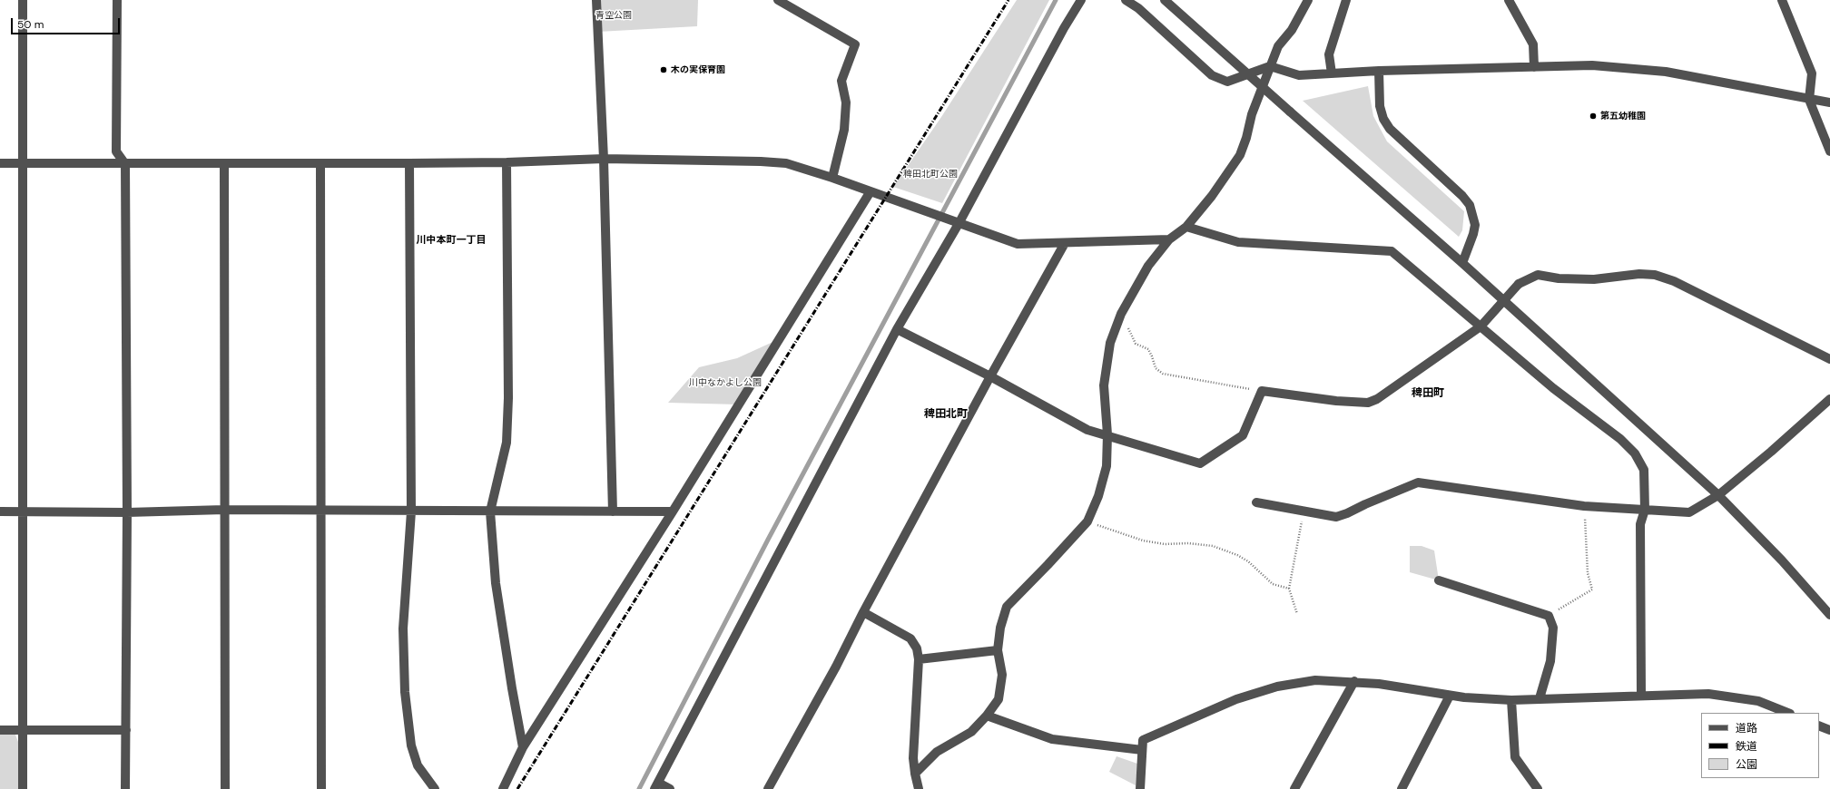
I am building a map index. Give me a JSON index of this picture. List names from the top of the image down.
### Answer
{
  "districts": ["川中本町一丁目", "稗田町", "稗田北町"],
  "parks": ["青空公園", "稗田北町公園", "川中なかよし公園"],
  "places": ["木の実保育園", "第五幼稚園"],
  "legend": ["道路", "鉄道", "公園"],
  "scale_bar": "50 m"
}
